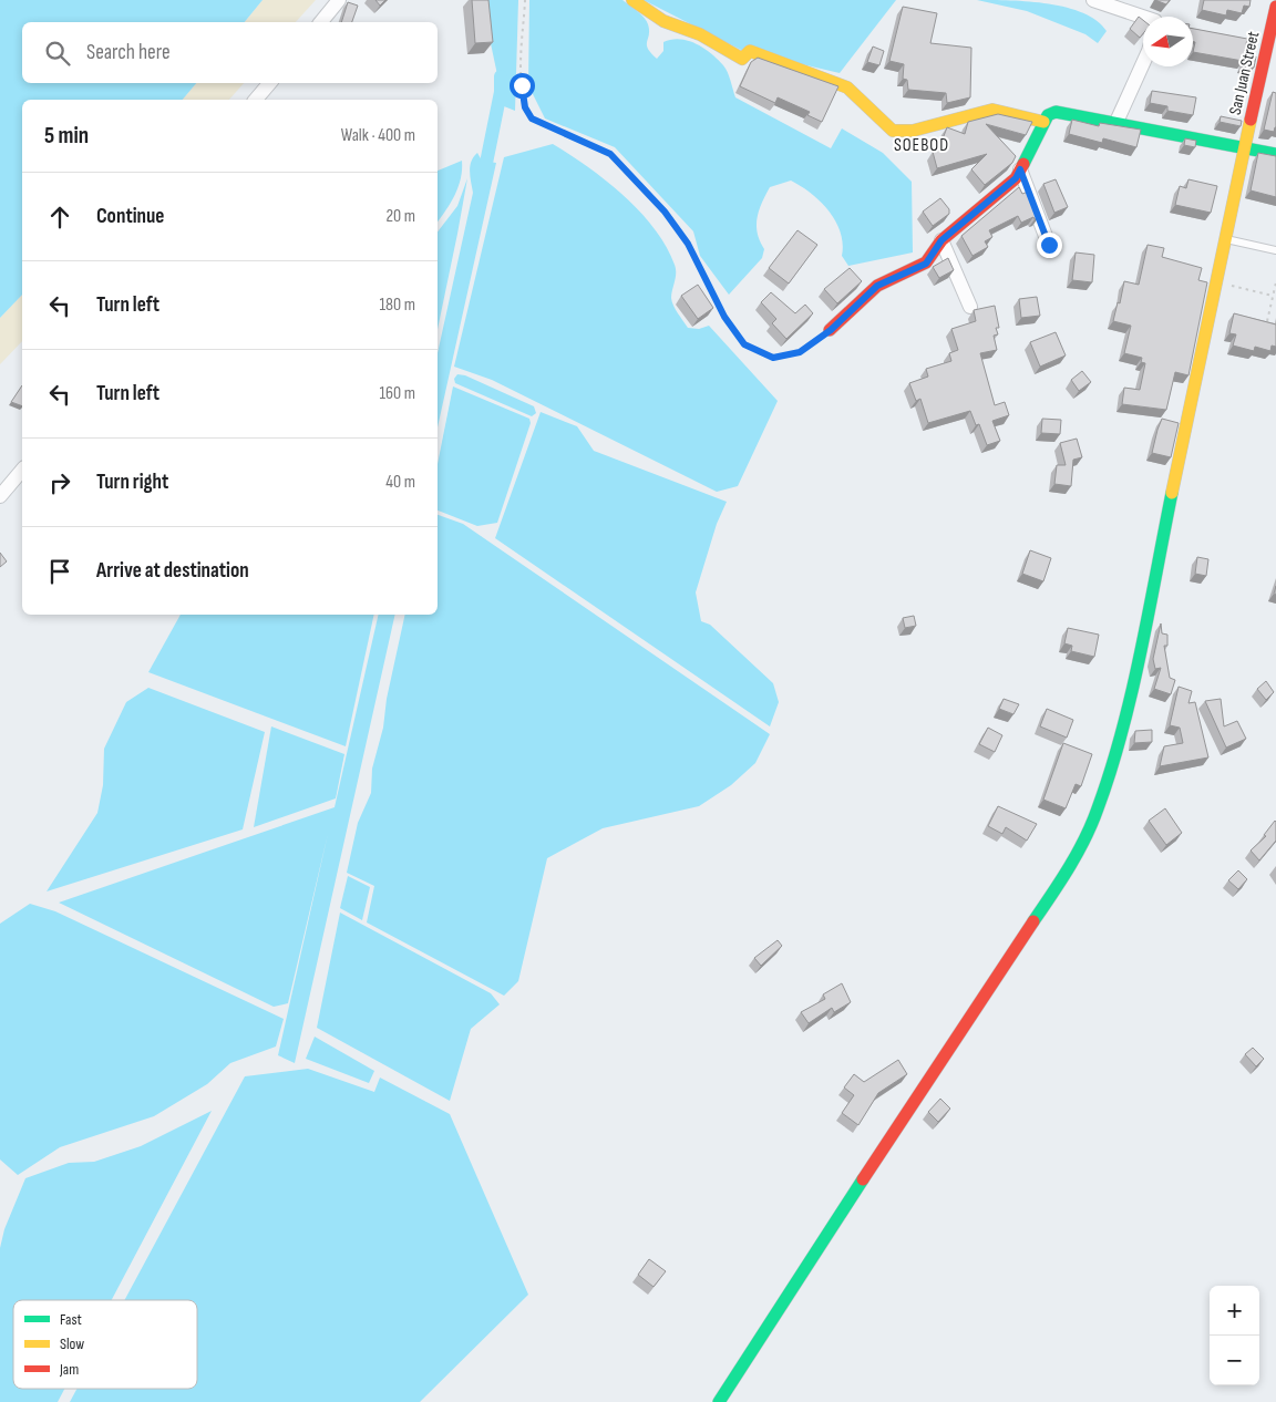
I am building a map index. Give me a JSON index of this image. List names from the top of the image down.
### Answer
{
  "streets": {
    "street": ["San Juan Street"]
  },
  "districts": ["SOEBOD"],
  "legend": ["Fast", "Slow", "Jam"],
  "north": "left",
  "page": {
    "search": "Search here",
    "heading": ["5 min", "Walk · 400 m"],
    "list": [
      ["Continue", "20 m"],
      ["Turn left", "180 m"],
      ["Turn left", "160 m"],
      ["Turn right", "40 m"],
      "Arrive at destination"
    ],
    "map_buttons": ["+", "−"]
  }
}
